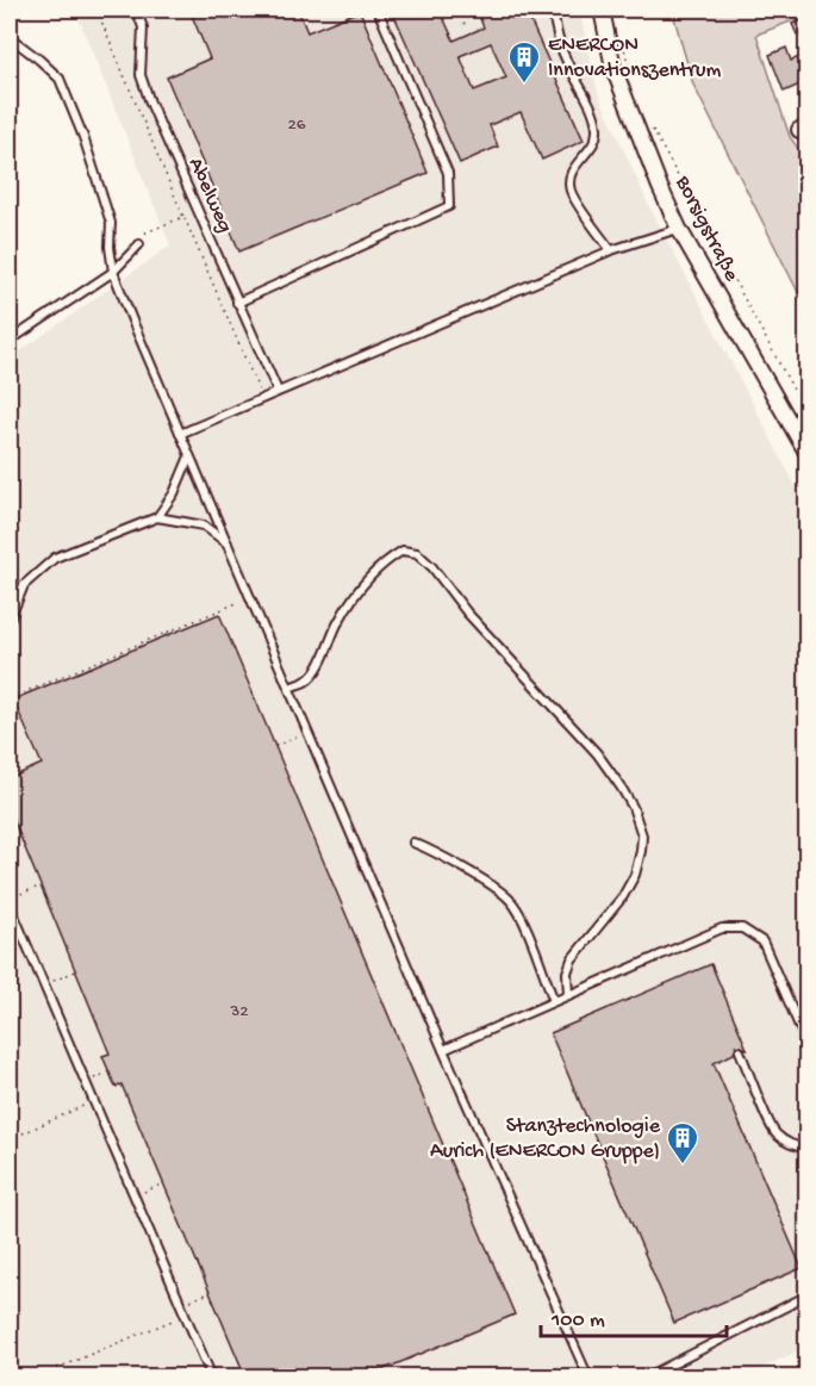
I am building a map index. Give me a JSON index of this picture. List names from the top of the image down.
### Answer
{
  "streets": {
    "street": ["Borsigstraße"],
    "lane": ["Abelweg"]
  },
  "places": {
    "building": ["ENERCON Innovationszentrum", "Stanztechnologie Aurich (ENERCON Gruppe)"]
  },
  "house_numbers": ["26", "32"],
  "scale_bar": "100 m"
}
